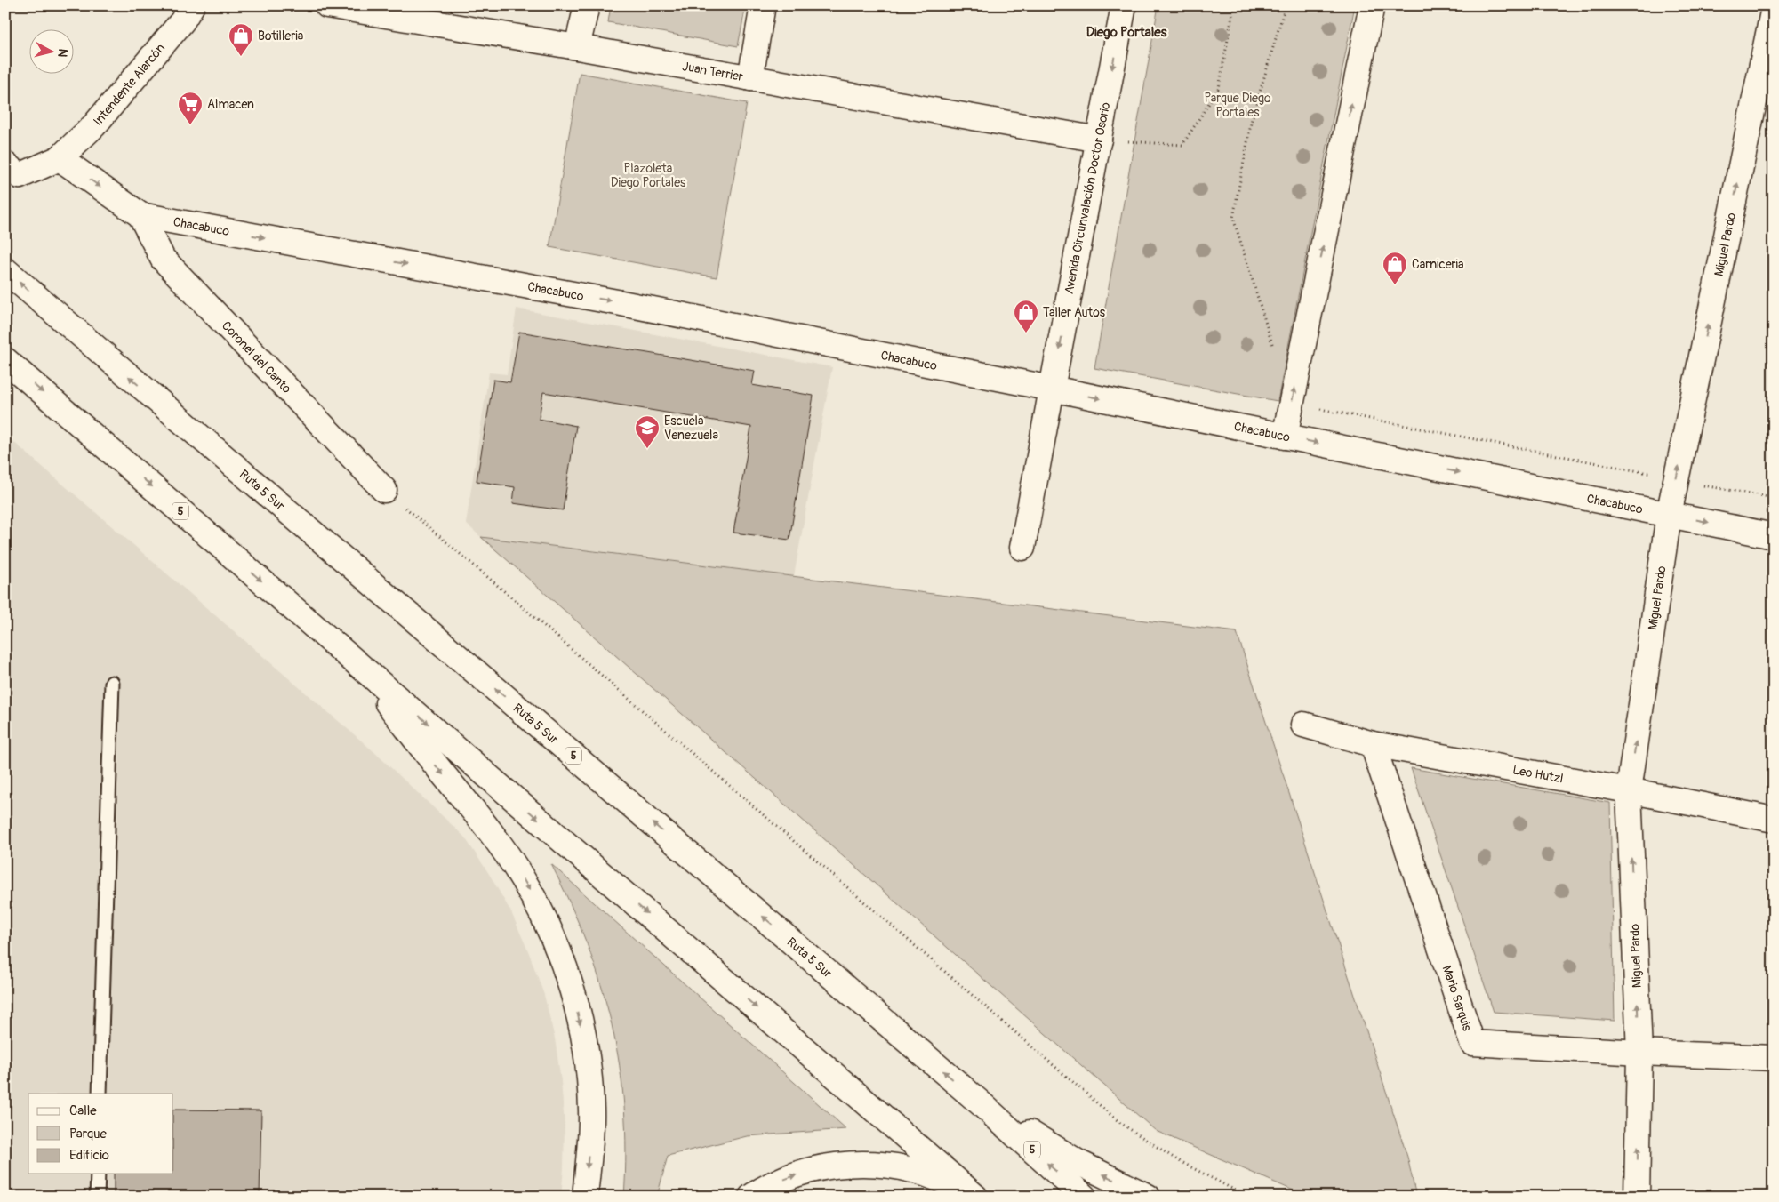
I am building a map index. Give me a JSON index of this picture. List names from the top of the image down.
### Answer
{
  "streets": {
    "main road": [
      "Juan Terrier",
      "Intendente Alarcón",
      "Avenida Circunvalación Doctor Osorio",
      "Chacabuco",
      "Miguel Pardo",
      "Coronel del Canto",
      "Ruta 5 Sur",
      "5",
      "Leo Hutzl",
      "Mario Sarquis"
    ]
  },
  "crossings": [
    ["Juan Terrier", "Avenida Circunvalación Doctor Osorio"],
    ["Intendente Alarcón", "Chacabuco"],
    ["Avenida Circunvalación Doctor Osorio", "Chacabuco"],
    ["Chacabuco", "Miguel Pardo"],
    ["Chacabuco", "Coronel del Canto"],
    ["Miguel Pardo", "Leo Hutzl"],
    ["Miguel Pardo", "Mario Sarquis"],
    ["Leo Hutzl", "Mario Sarquis"]
  ],
  "one_way": ["Avenida Circunvalación Doctor Osorio", "Chacabuco", "Miguel Pardo"],
  "districts": ["Diego Portales"],
  "parks": ["Parque Diego Portales", "Plazoleta Diego Portales"],
  "places": {
    "shop": ["Botilleria", "Carniceria", "Taller Autos"],
    "supermarket": ["Almacen"],
    "school or university": ["Escuela Venezuela"]
  },
  "legend": ["Calle", "Parque", "Edificio"],
  "north": "right"
}
